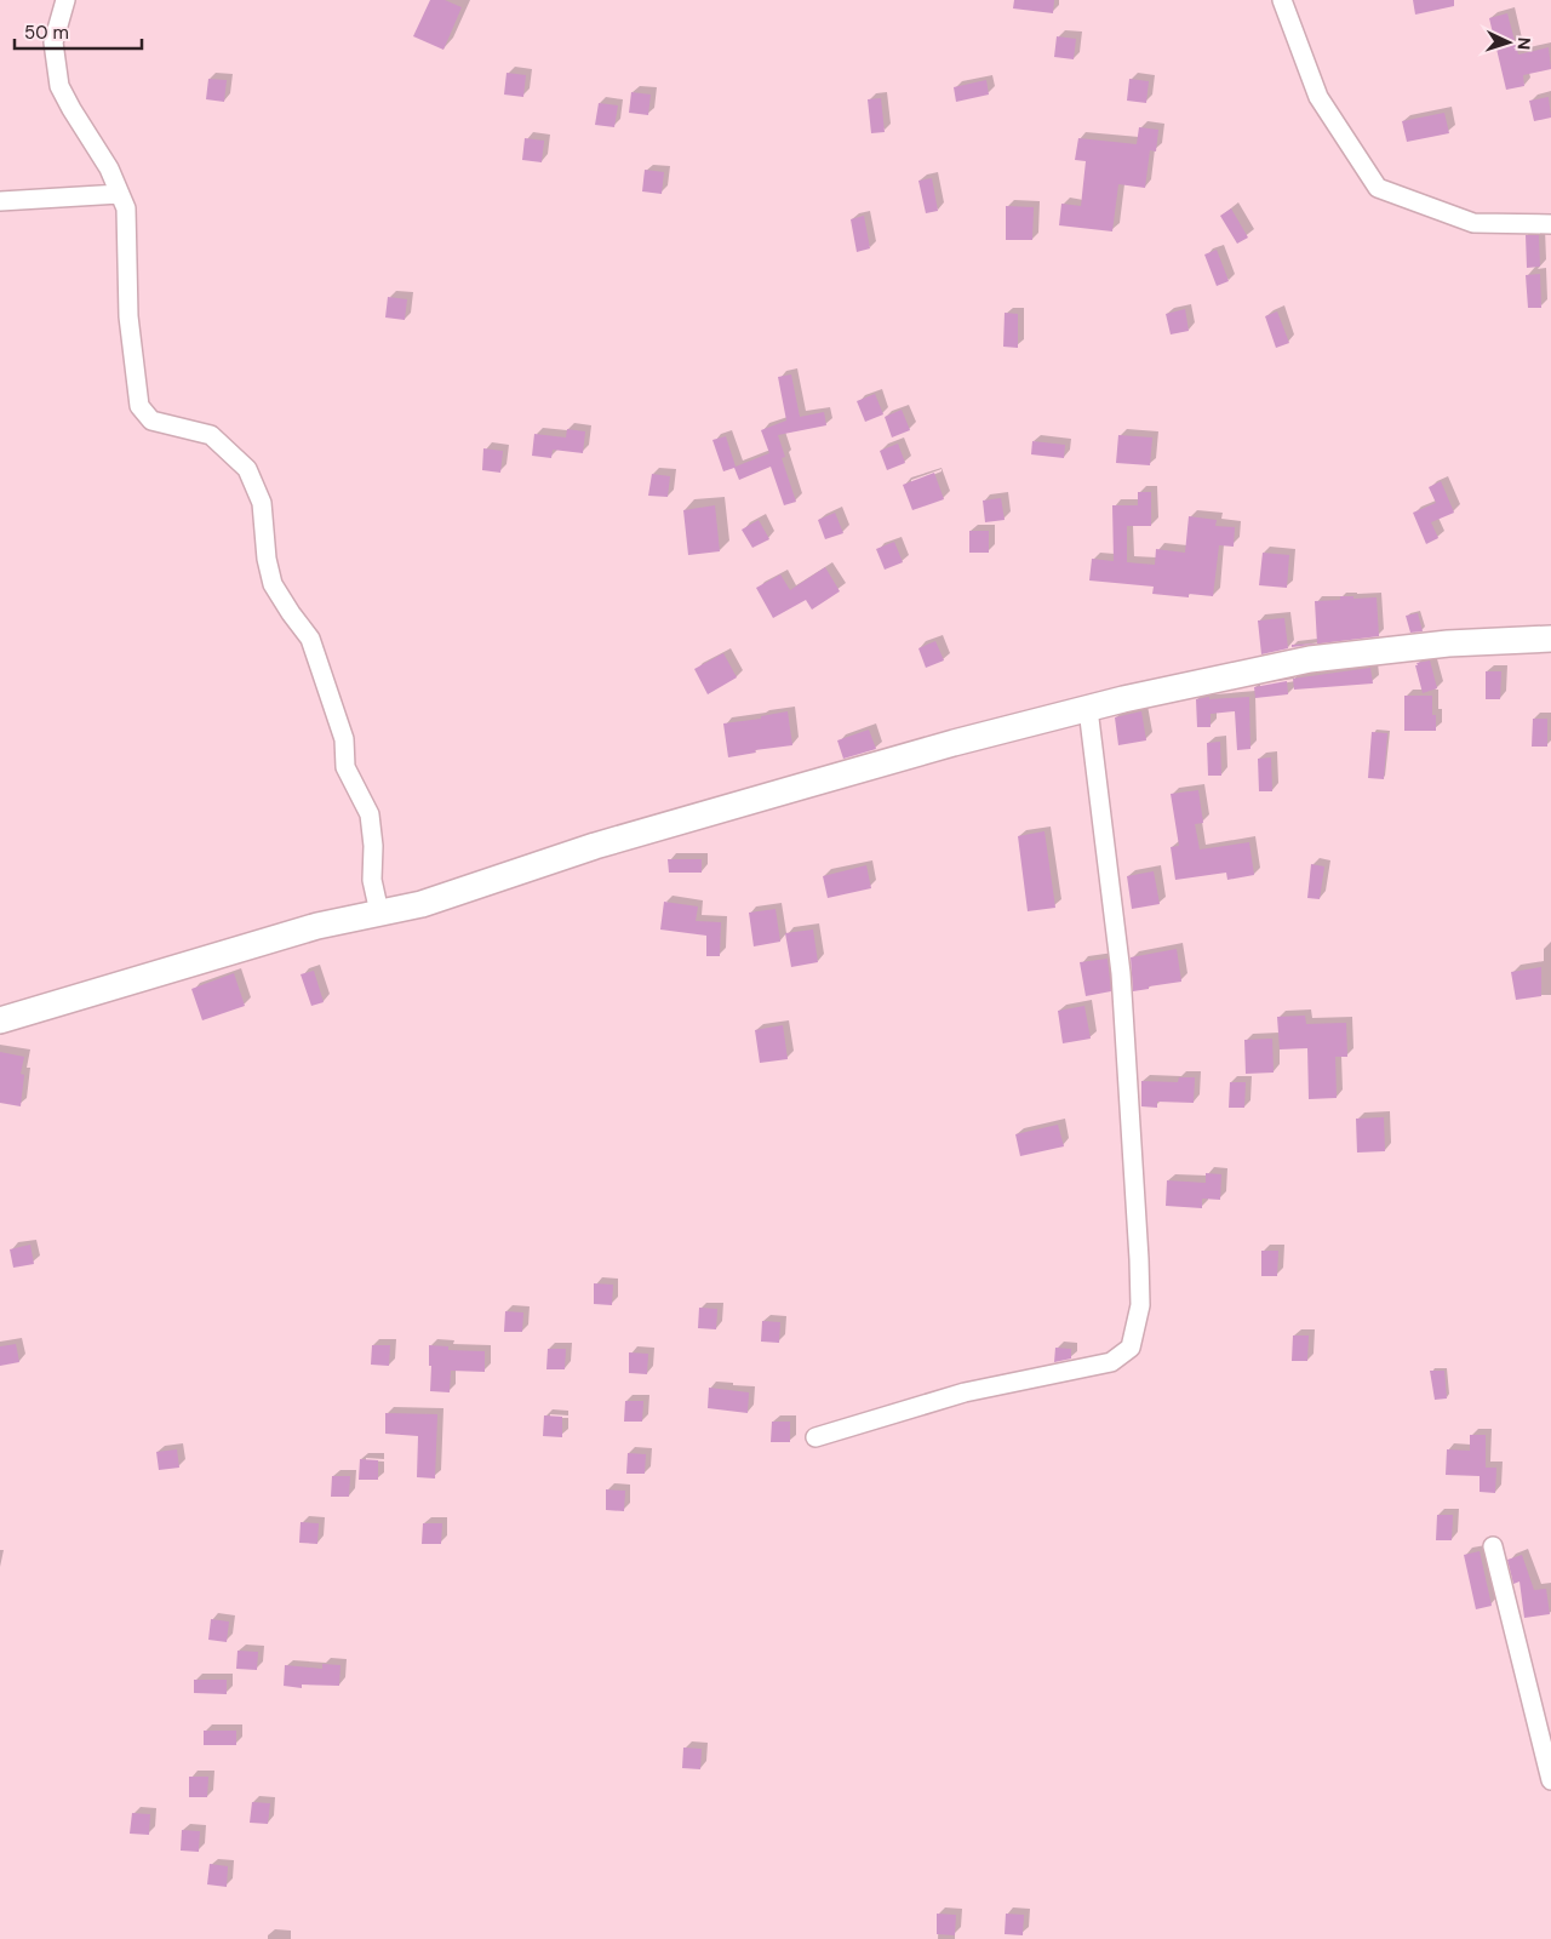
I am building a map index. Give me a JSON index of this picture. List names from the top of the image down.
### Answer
{
  "scale_bar": "50 m",
  "north": "right"
}
